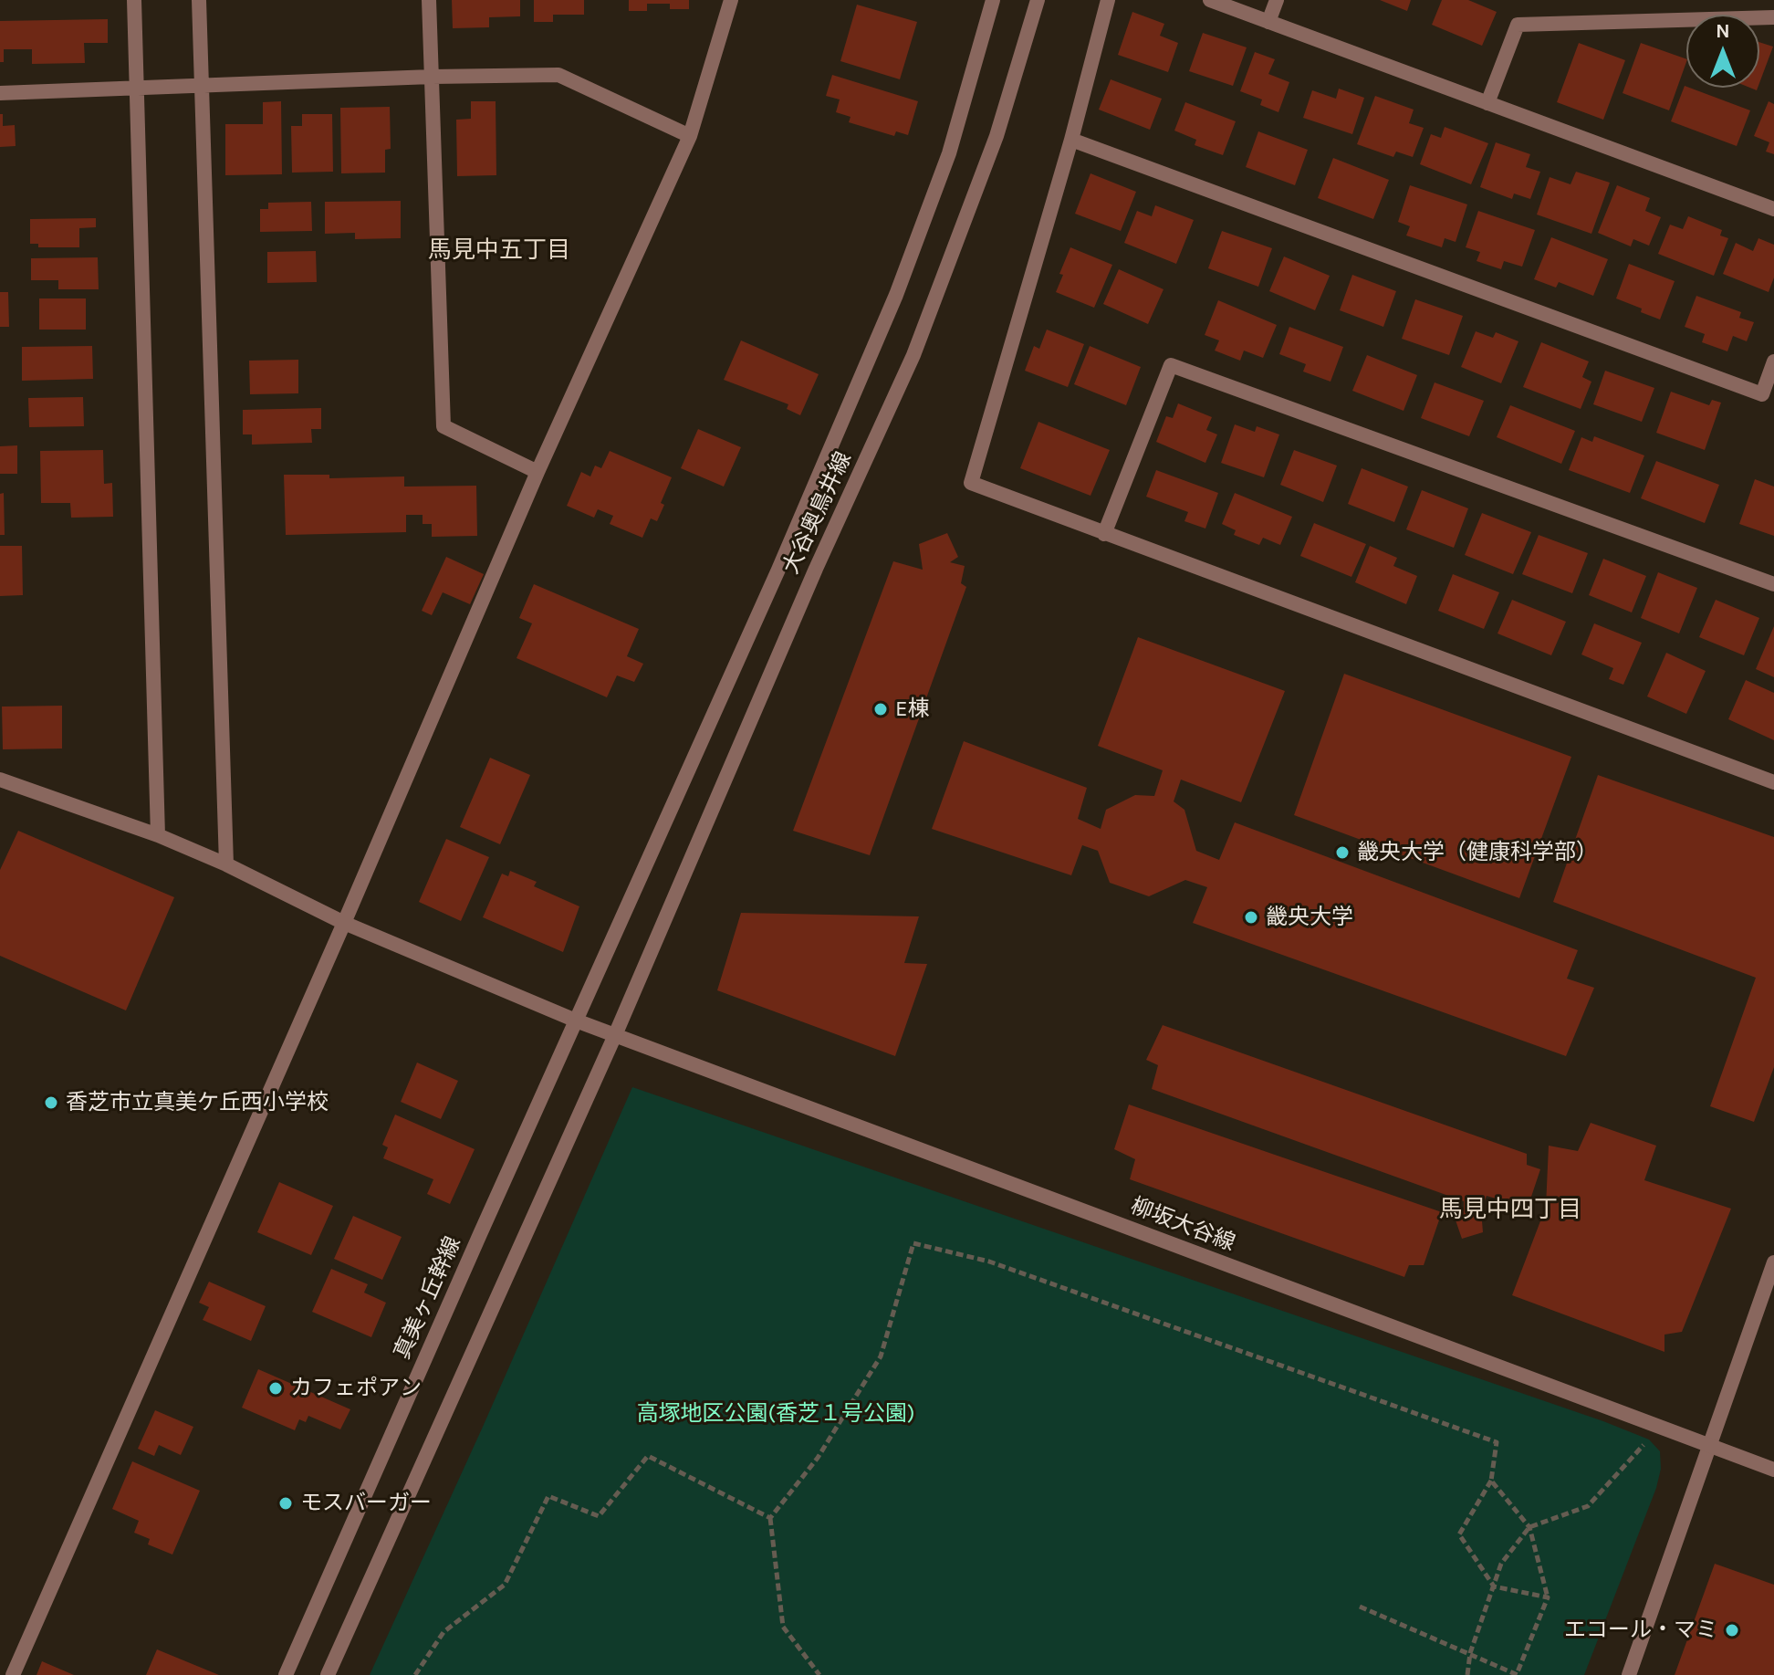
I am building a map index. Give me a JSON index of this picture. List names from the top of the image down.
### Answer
{
  "streets": {
    "street": ["大谷奥鳥井線", "柳坂大谷線", "真美ヶ丘幹線"]
  },
  "crossings": [
    ["大谷奥鳥井線", "柳坂大谷線"],
    ["大谷奥鳥井線", "真美ヶ丘幹線"],
    ["柳坂大谷線", "真美ヶ丘幹線"]
  ],
  "districts": ["馬見中五丁目", "馬見中四丁目"],
  "parks": ["高塚地区公園(香芝１号公園)"],
  "places": [
    "E棟",
    "畿央大学（健康科学部）",
    "畿央大学",
    "香芝市立真美ケ丘西小学校",
    "カフェポアン",
    "モスバーガー",
    "エコール・マミ"
  ],
  "north": "top"
}
